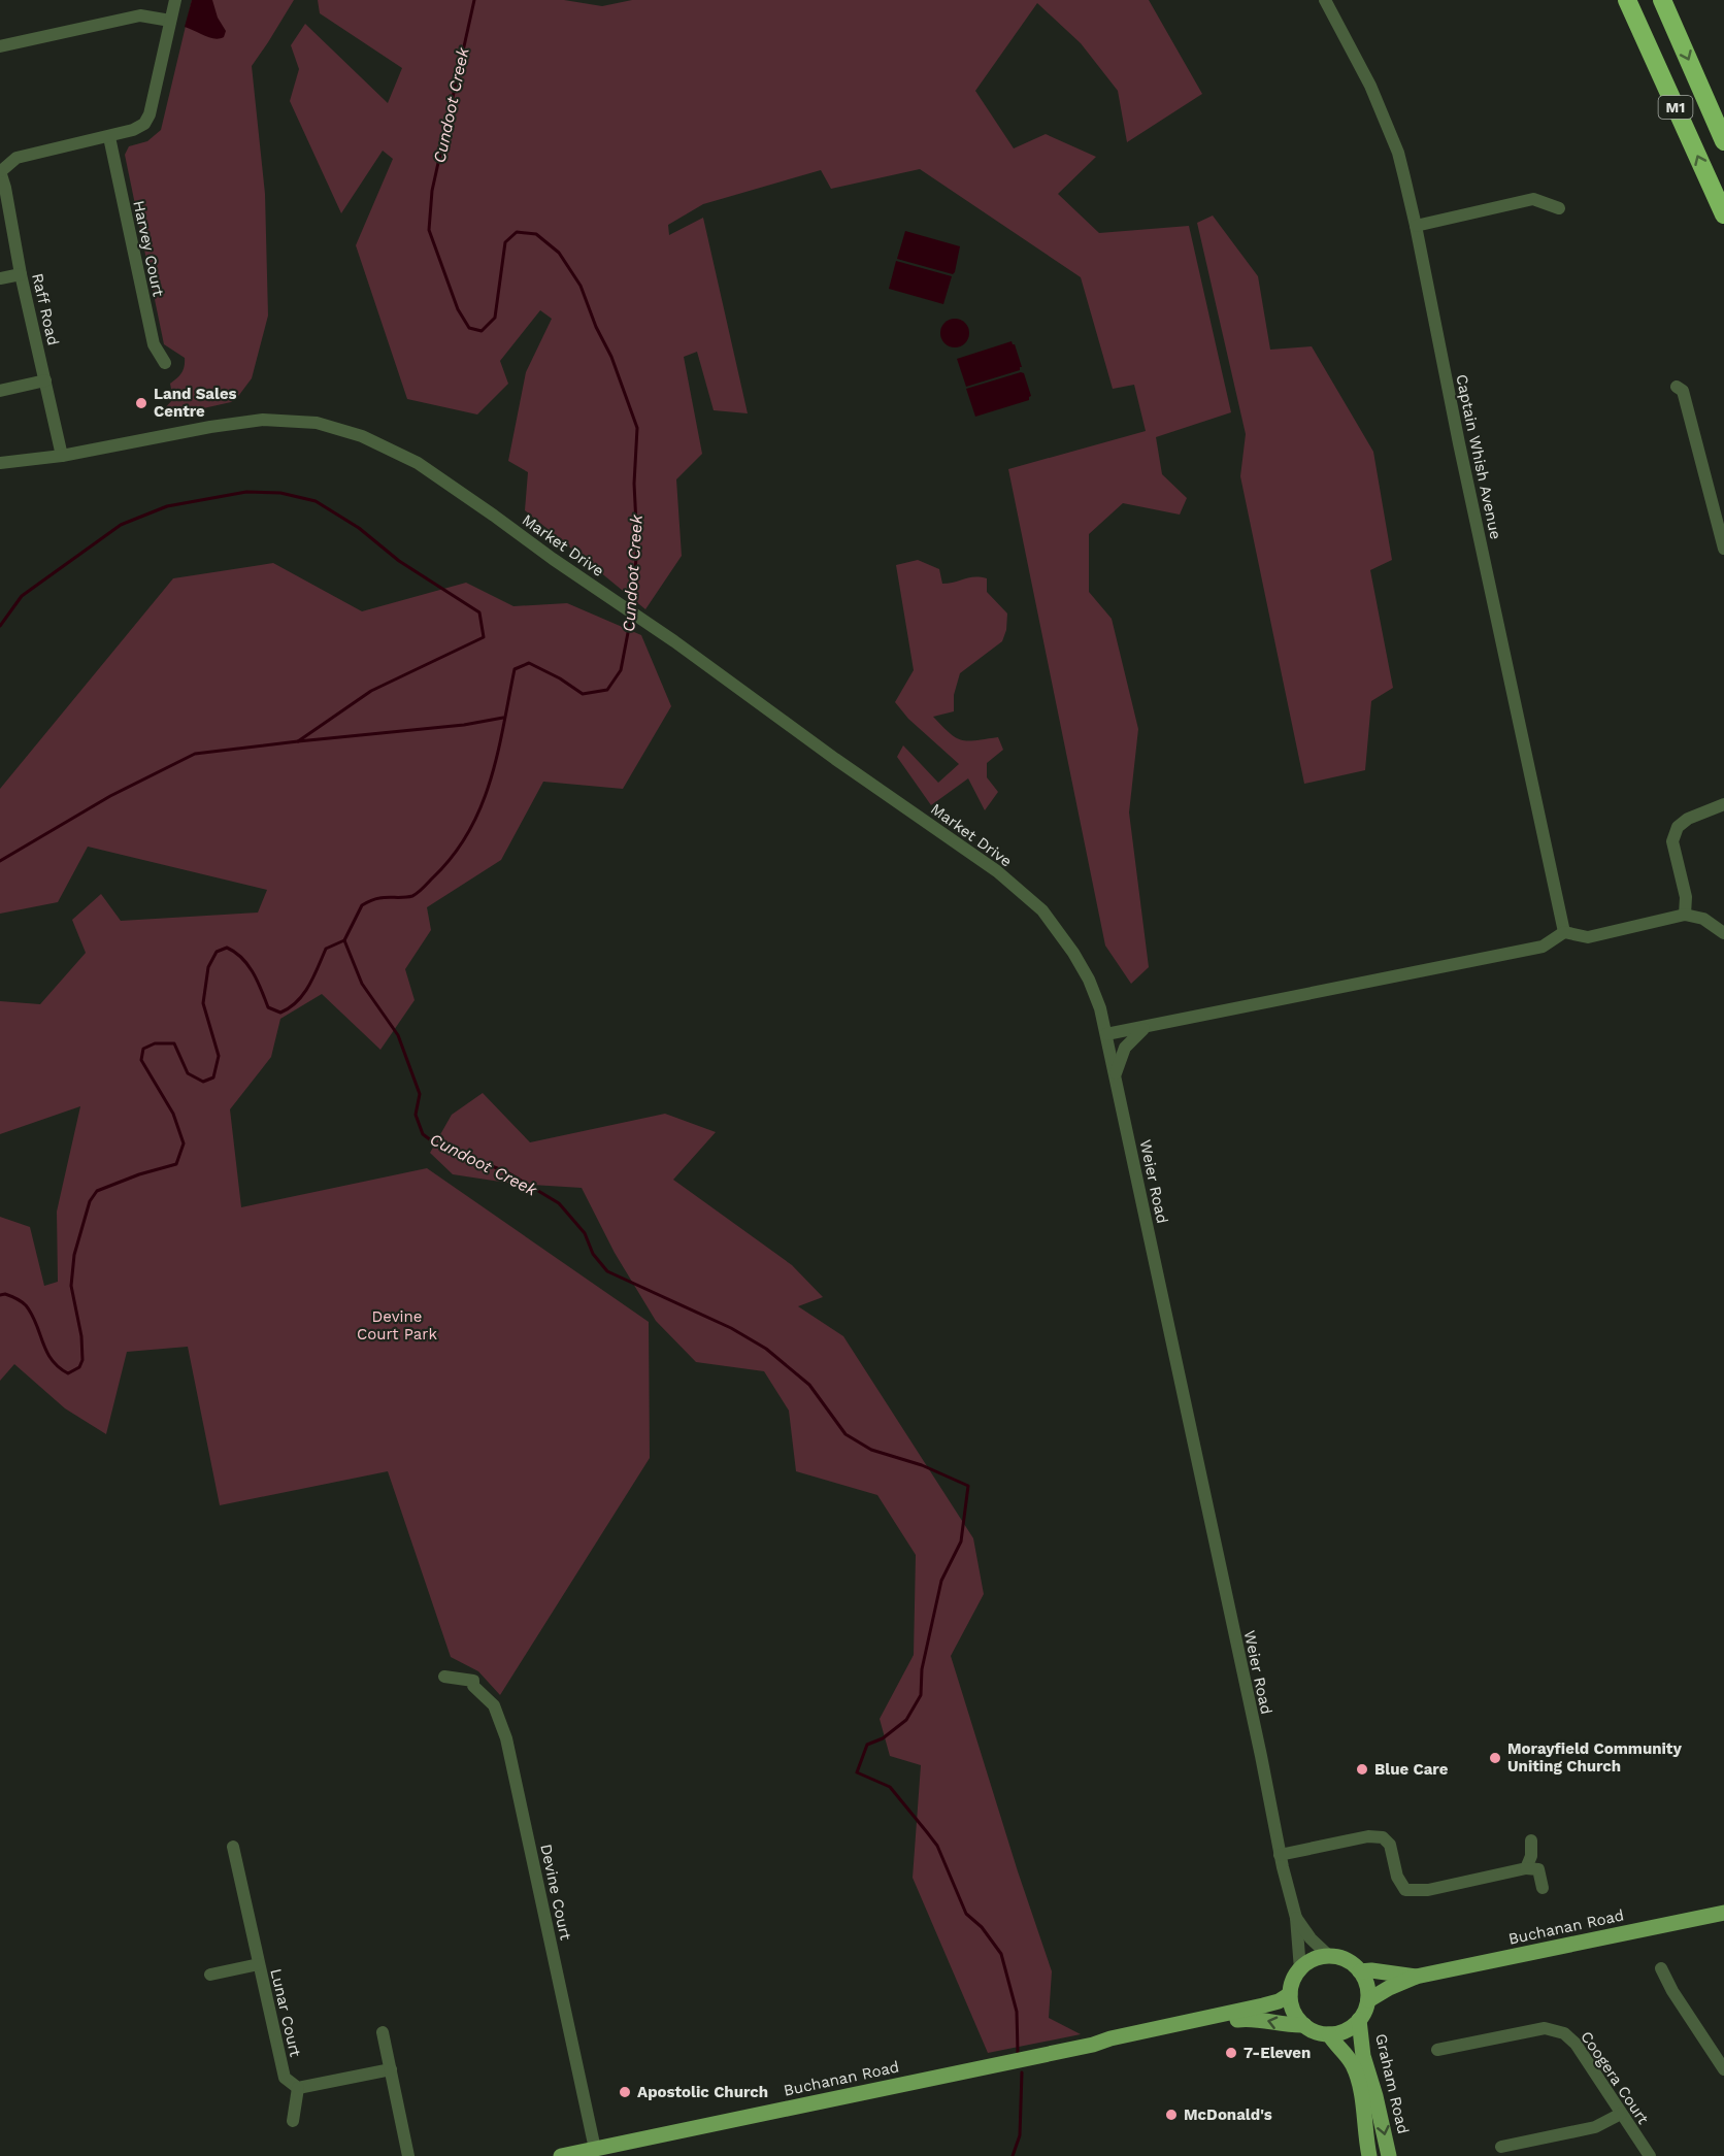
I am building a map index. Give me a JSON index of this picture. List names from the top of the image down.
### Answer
{
  "streets": {
    "highway": ["M1"],
    "main road": ["Buchanan Road", "Graham Road"],
    "street": [
      "Harvey Court",
      "Raff Road",
      "Captain Whish Avenue",
      "Market Drive",
      "Weier Road",
      "Devine Court",
      "Lunar Court",
      "Coogera Court"
    ]
  },
  "crossings": [
    ["Raff Road", "Market Drive"],
    ["Market Drive", "Weier Road"],
    ["Weier Road", "Buchanan Road"],
    ["Weier Road", "Graham Road"],
    ["Devine Court", "Buchanan Road"],
    ["Buchanan Road", "Graham Road"]
  ],
  "water": ["Cundoot Creek"],
  "parks": ["Devine Court Park"],
  "places": [
    "Land Sales Centre",
    "Morayfield Community Uniting Church",
    "Blue Care",
    "7-Eleven",
    "Apostolic Church",
    "McDonald's"
  ]
}
